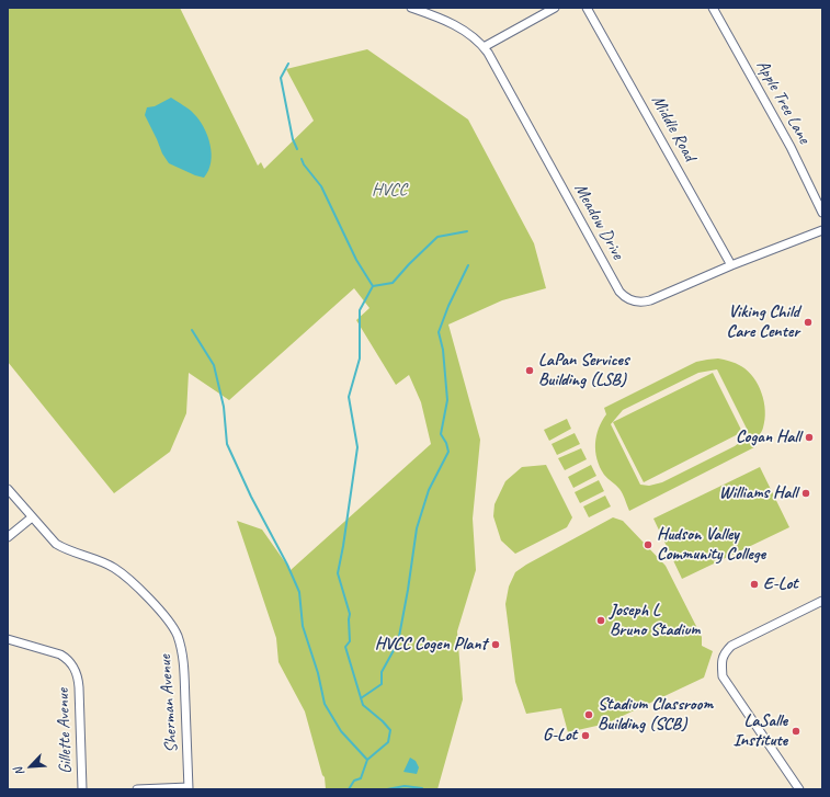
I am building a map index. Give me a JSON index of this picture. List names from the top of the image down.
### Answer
{
  "streets": {
    "street": [
      "Apple Tree Lane",
      "Middle Road",
      "Meadow Drive",
      "Sherman Avenue",
      "Gillette Avenue"
    ]
  },
  "crossings": [
    ["Middle Road", "Meadow Drive"]
  ],
  "parks": ["HVCC"],
  "places": [
    "Viking Child Care Center",
    "LaPan Services Building (LSB)",
    "Cogan Hall",
    "Williams Hall",
    "Hudson Valley Community College",
    "E-Lot",
    "Joseph L Bruno Stadium",
    "HVCC Cogen Plant",
    "Stadium Classroom Building (SCB)",
    "LaSalle Institute",
    "G-Lot"
  ],
  "north": "bottom left"
}
